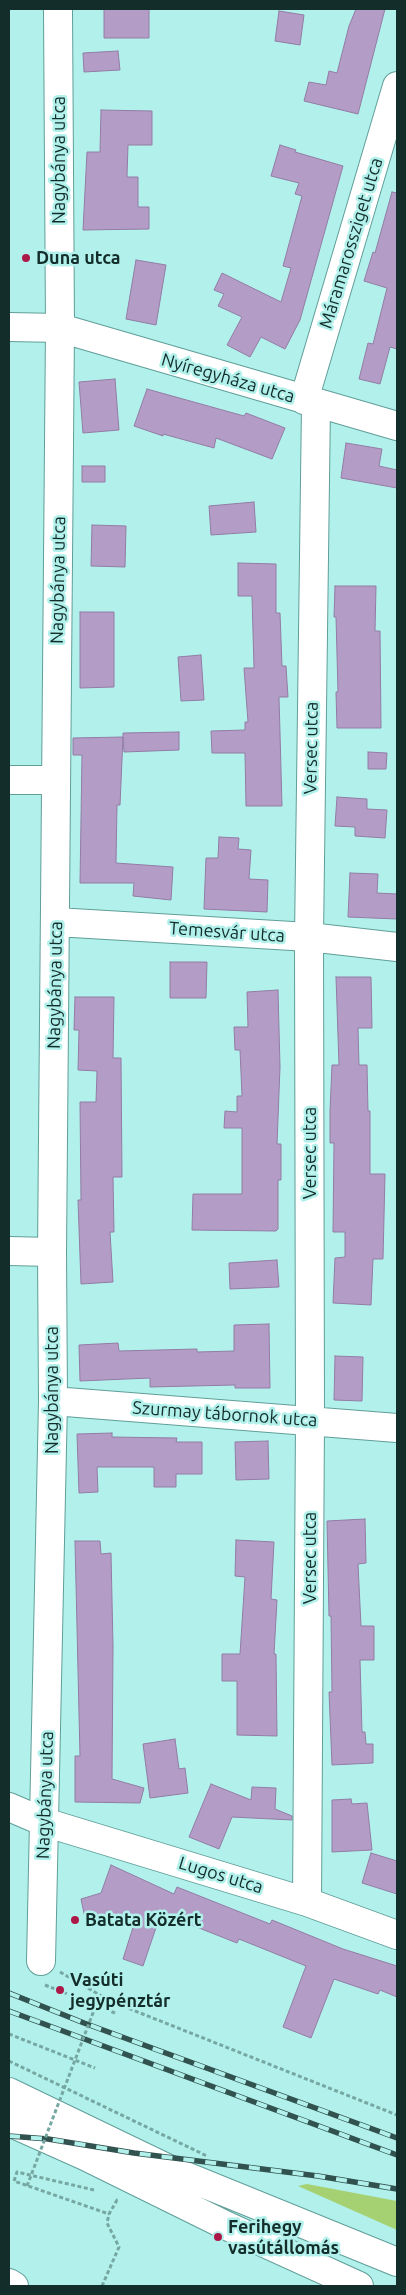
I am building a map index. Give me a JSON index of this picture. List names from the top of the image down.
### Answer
{
  "streets": {
    "street": [
      "Nagybánya utca",
      "Máramarossziget utca",
      "Nyíregyháza utca",
      "Versec utca",
      "Temesvár utca",
      "Szurmay tábornok utca",
      "Lugos utca"
    ]
  },
  "crossings": [
    ["Nagybánya utca", "Nyíregyháza utca"],
    ["Nagybánya utca", "Temesvár utca"],
    ["Nagybánya utca", "Szurmay tábornok utca"],
    ["Nagybánya utca", "Lugos utca"],
    ["Máramarossziget utca", "Nyíregyháza utca"],
    ["Máramarossziget utca", "Versec utca"],
    ["Nyíregyháza utca", "Versec utca"],
    ["Versec utca", "Temesvár utca"],
    ["Versec utca", "Szurmay tábornok utca"],
    ["Versec utca", "Lugos utca"]
  ],
  "places": [
    "Duna utca",
    "Batata Közért",
    "Vasúti jegypénztár",
    "Ferihegy vasútállomás"
  ]
}
